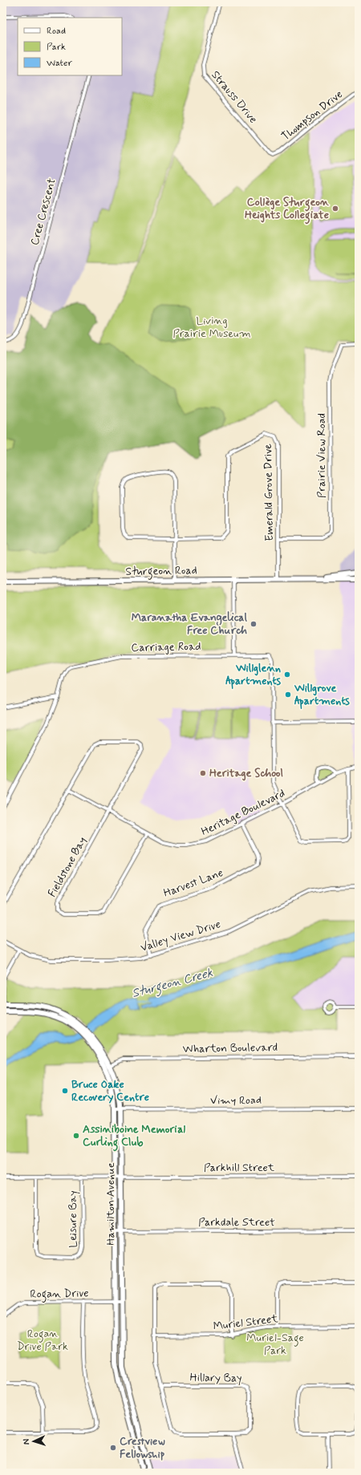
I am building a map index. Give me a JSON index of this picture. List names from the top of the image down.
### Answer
{
  "streets": {
    "street": [
      "Strauss Drive",
      "Thompson Drive",
      "Cree Crescent",
      "Prairie View Road",
      "Emerald Grove Drive",
      "Sturgeon Road",
      "Carriage Road",
      "Heritage Boulevard",
      "Fieldstone Bay",
      "Harvest Lane",
      "Valley View Drive",
      "Wharton Boulevard",
      "Vimy Road",
      "Parkhill Street",
      "Hamilton Avenue",
      "Leisure Bay",
      "Parkdale Street",
      "Rogan Drive",
      "Muriel Street",
      "Hillary Bay"
    ]
  },
  "crossings": [
    ["Strauss Drive", "Thompson Drive"],
    ["Prairie View Road", "Emerald Grove Drive"],
    ["Emerald Grove Drive", "Sturgeon Road"],
    ["Carriage Road", "Heritage Boulevard"],
    ["Heritage Boulevard", "Fieldstone Bay"],
    ["Heritage Boulevard", "Harvest Lane"],
    ["Harvest Lane", "Valley View Drive"],
    ["Wharton Boulevard", "Hamilton Avenue"],
    ["Vimy Road", "Hamilton Avenue"],
    ["Parkhill Street", "Hamilton Avenue"],
    ["Parkhill Street", "Leisure Bay"],
    ["Hamilton Avenue", "Parkdale Street"],
    ["Hamilton Avenue", "Rogan Drive"]
  ],
  "water": ["Sturgeon Creek"],
  "parks": ["Living Prairie Museum", "Rogan Drive Park", "Muriel-Sage Park"],
  "places": [
    "Collège Sturgeon Heights Collegiate",
    "Maranatha Evangelical Free Church",
    "Willglenn Apartments",
    "Willgrove Apartments",
    "Heritage School",
    "Bruce Oake Recovery Centre",
    "Assiniboine Memorial Curling Club",
    "Crestview Fellowship"
  ],
  "legend": ["Road", "Park", "Water"],
  "north": "left"
}
